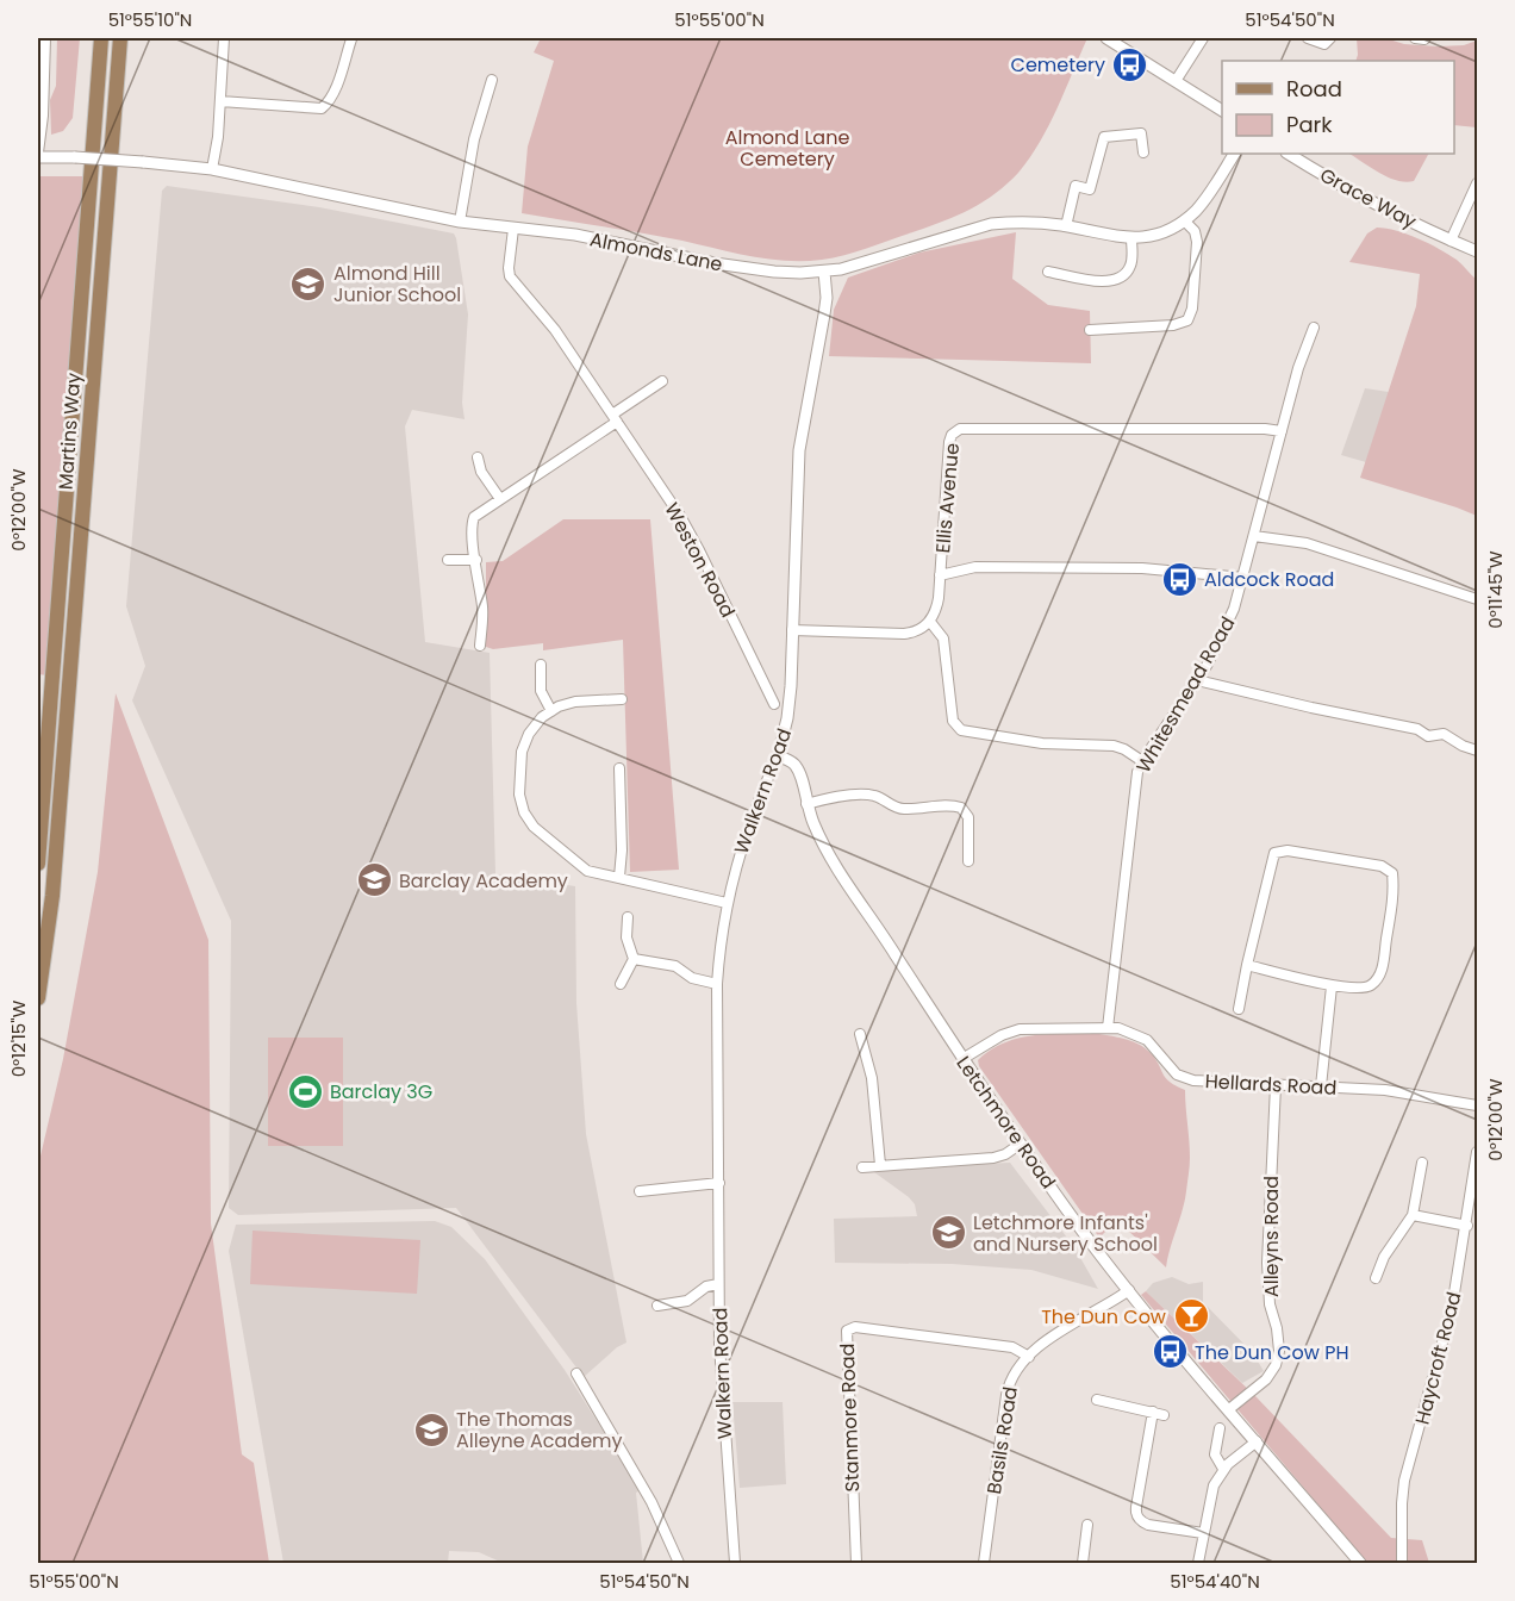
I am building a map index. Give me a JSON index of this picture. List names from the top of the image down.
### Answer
{
  "streets": {
    "main road": ["Martins Way"],
    "street": [
      "Grace Way",
      "Almonds Lane",
      "Ellis Avenue",
      "Weston Road",
      "Whitesmead Road",
      "Walkern Road",
      "Hellards Road",
      "Letchmore Road",
      "Alleyns Road",
      "Haycroft Road",
      "Stanmore Road",
      "Basils Road"
    ]
  },
  "crossings": [
    ["Almonds Lane", "Weston Road"],
    ["Almonds Lane", "Walkern Road"],
    ["Ellis Avenue", "Whitesmead Road"],
    ["Whitesmead Road", "Hellards Road"],
    ["Walkern Road", "Letchmore Road"],
    ["Hellards Road", "Letchmore Road"],
    ["Hellards Road", "Alleyns Road"],
    ["Letchmore Road", "Alleyns Road"],
    ["Letchmore Road", "Basils Road"],
    ["Stanmore Road", "Basils Road"]
  ],
  "parks": ["Almond Lane Cemetery"],
  "places": {
    "bus stop": ["Cemetery", "Aldcock Road", "The Dun Cow PH"],
    "school or university": [
      "Almond Hill Junior School",
      "Barclay Academy",
      "Letchmore Infants' and Nursery School",
      "The Thomas Alleyne Academy"
    ],
    "sports": ["Barclay 3G"],
    "bar": ["The Dun Cow"]
  },
  "legend": ["Road", "Park"],
  "coordinates": [
    "51°55'10\"N",
    "51°55'00\"N",
    "51°54'50\"N",
    "0°12'00\"W",
    "0°11'45\"W",
    "0°12'15\"W",
    "51°54'40\"N"
  ]
}
